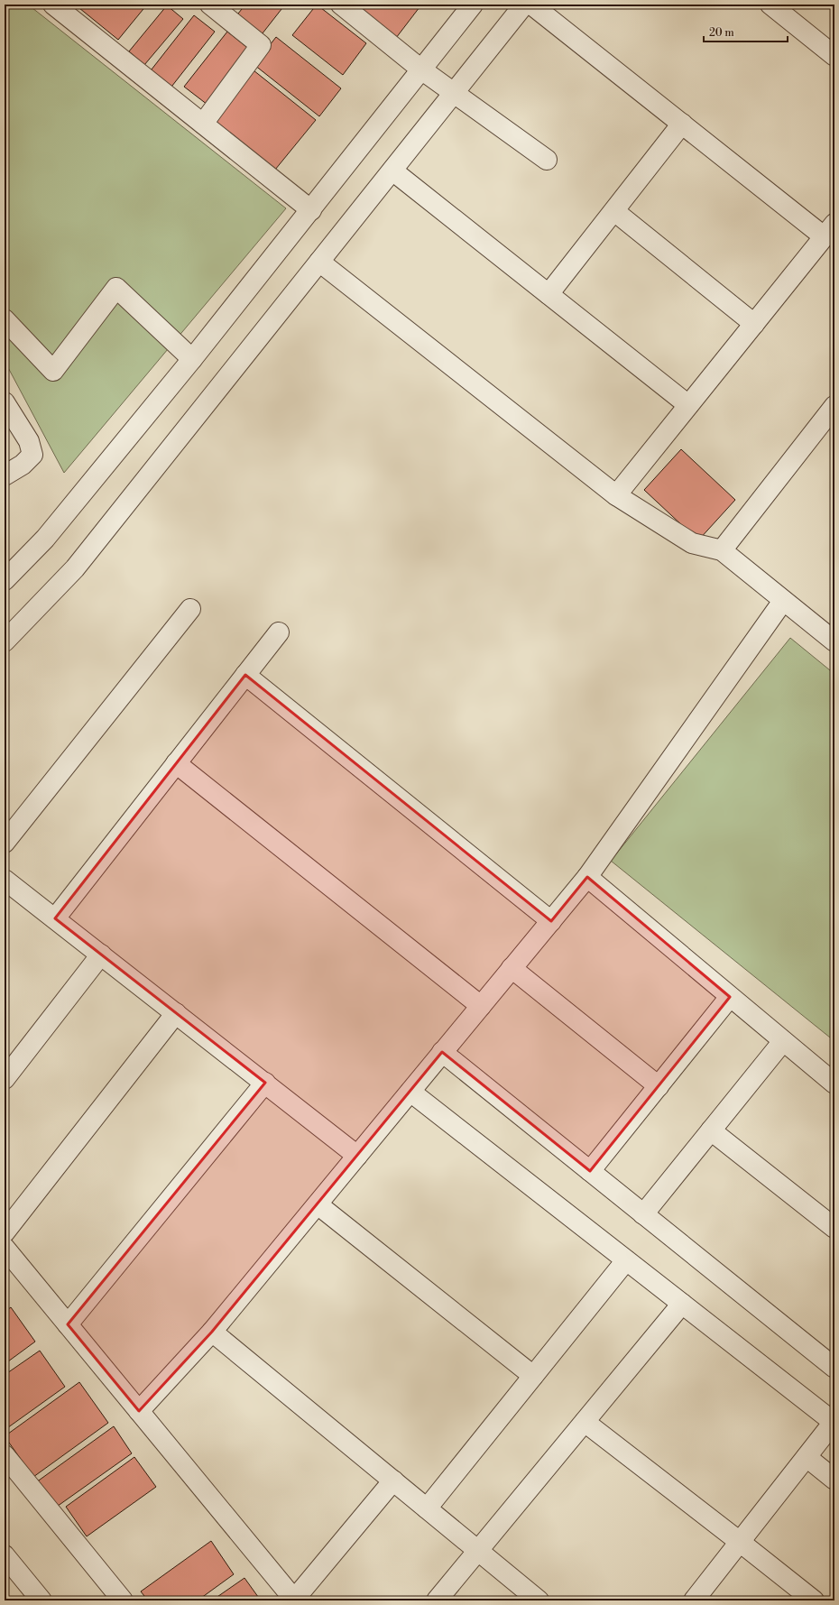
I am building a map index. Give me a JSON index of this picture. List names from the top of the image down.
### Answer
{
  "scale_bar": "20 m"
}
